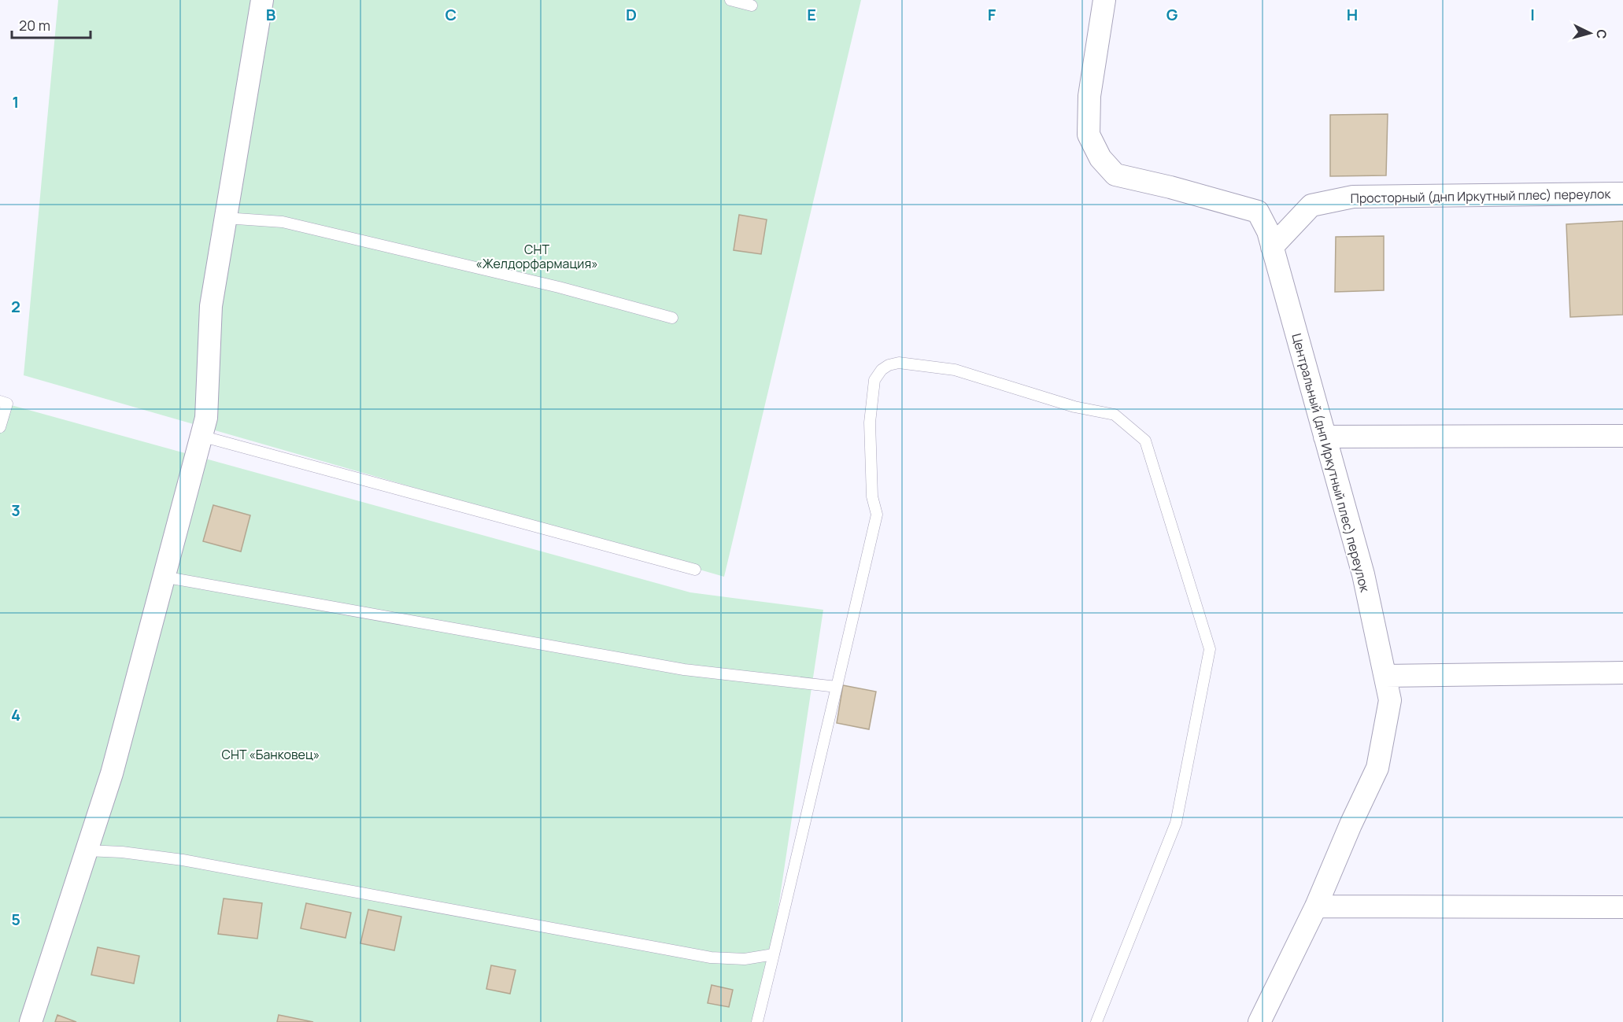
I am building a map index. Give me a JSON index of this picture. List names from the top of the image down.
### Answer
{
  "streets": {
    "street": ["Просторный (днп Иркутный плес) переулок", "Центральный (днп Иркутный плес) переулок"]
  },
  "crossings": [
    ["Просторный (днп Иркутный плес) переулок", "Центральный (днп Иркутный плес) переулок"]
  ],
  "parks": ["СНТ «Желдорфармация»", "СНТ «Банковец»"],
  "scale_bar": "20 m",
  "north": "right",
  "grid": {
    "columns": [
      "B",
      "C",
      "D",
      "E",
      "F",
      "G",
      "H",
      "I"
    ],
    "rows": [
      "1",
      "2",
      "3",
      "4",
      "5"
    ]
  }
}
